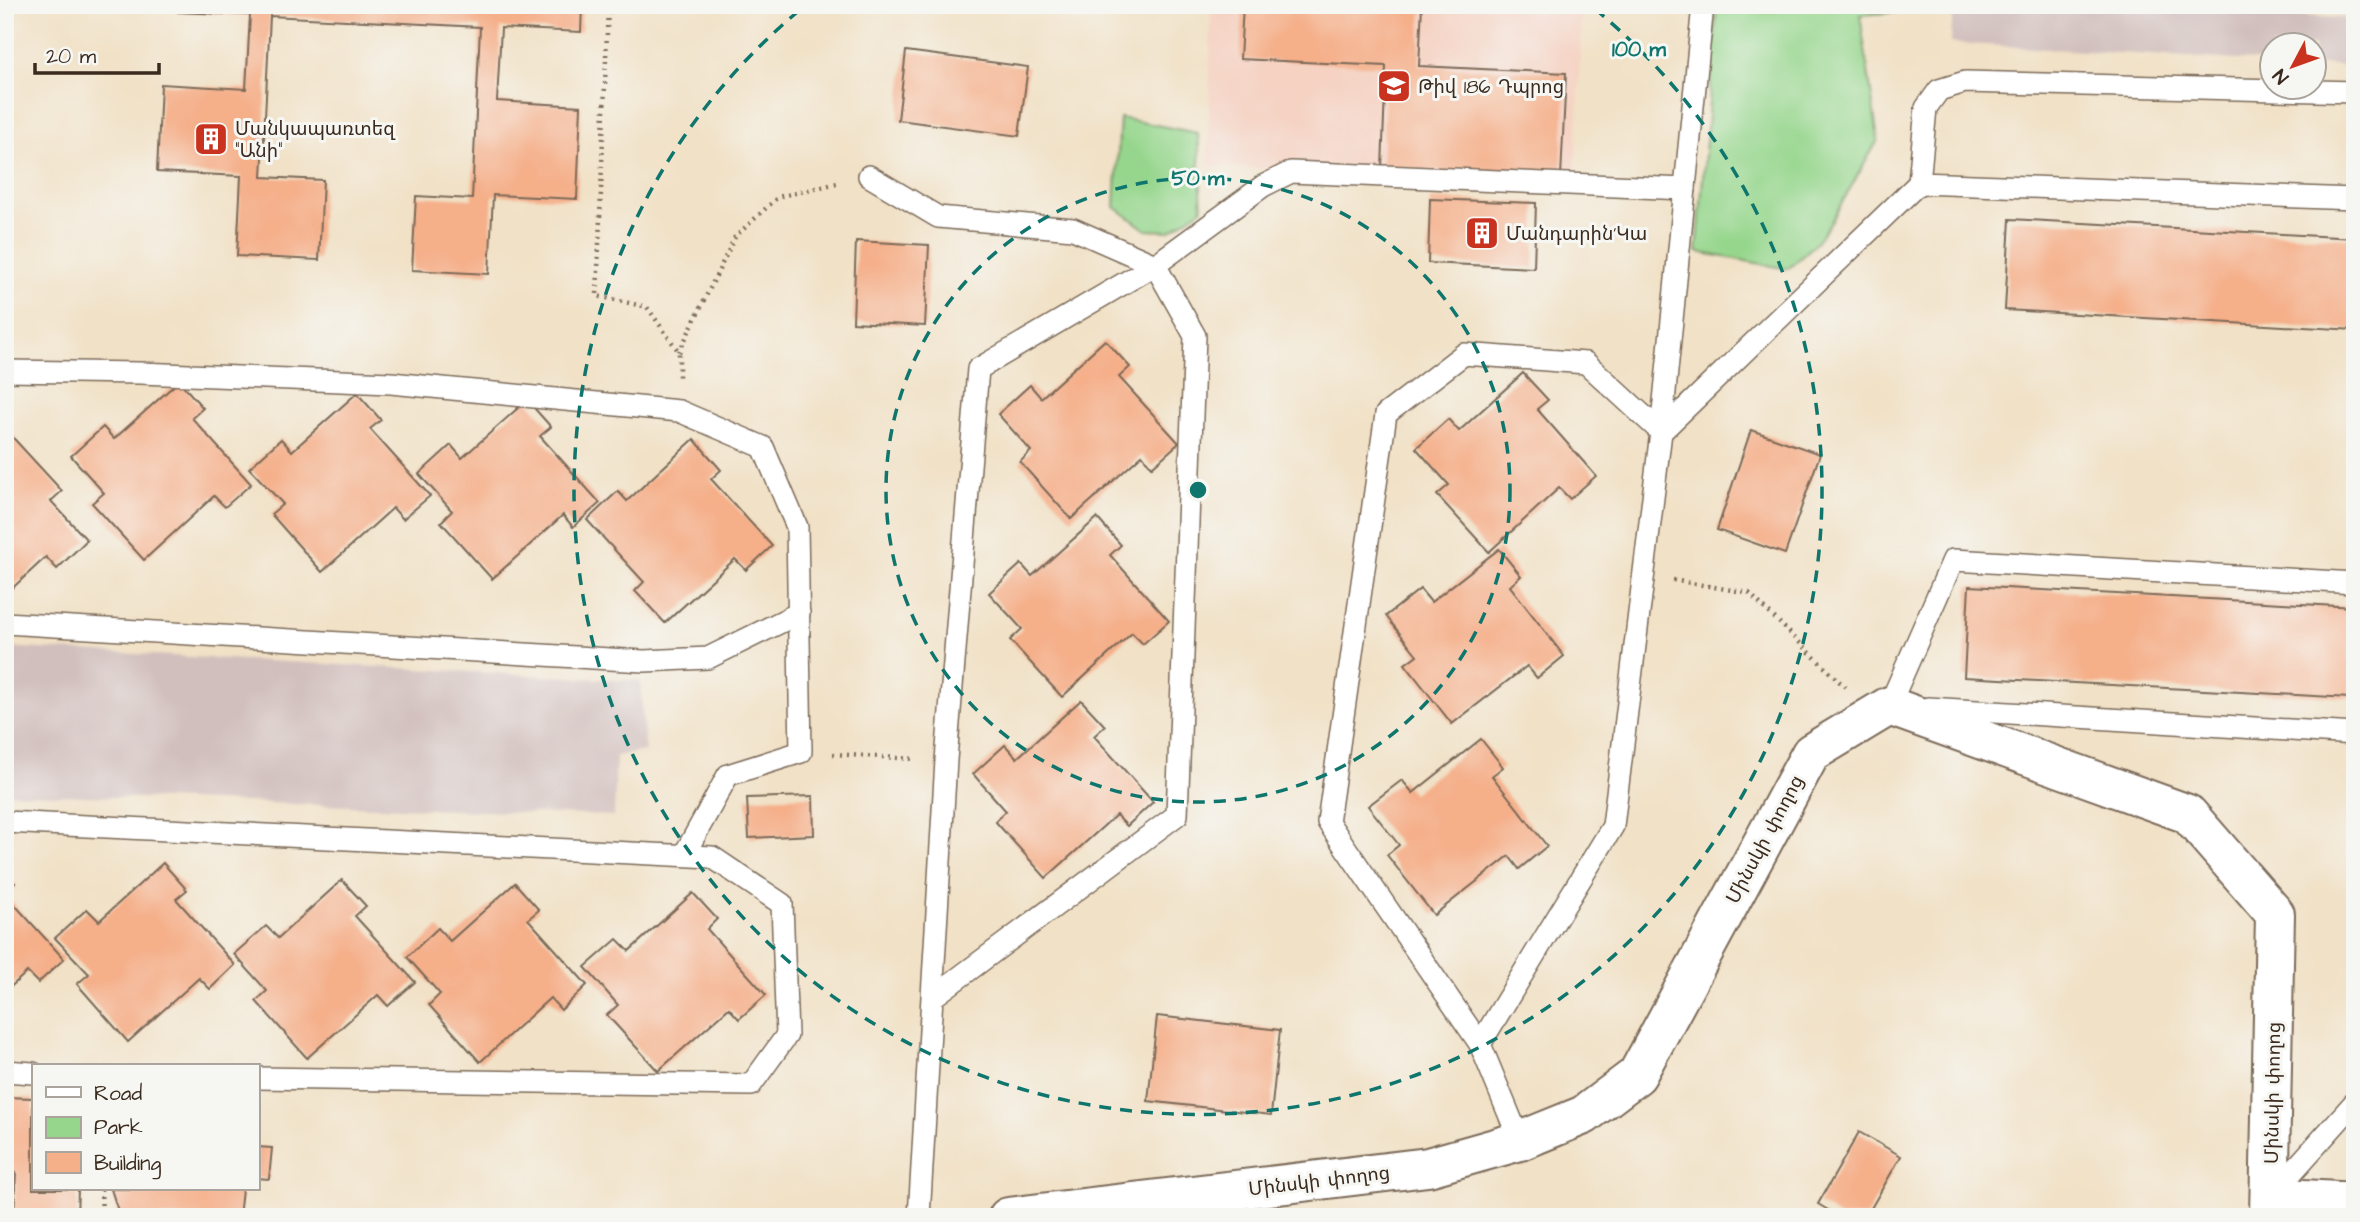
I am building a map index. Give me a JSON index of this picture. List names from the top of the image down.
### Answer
{
  "streets": {
    "main road": ["Մինսկի փողոց"]
  },
  "places": {
    "school or university": ["Թիվ 186 Դպրոց"],
    "building": ["Մանկապառտեզ \"Անի\"", "Մանդարին'Կա"]
  },
  "legend": ["Road", "Park", "Building"],
  "scale_bar": "20 m",
  "north": "bottom left",
  "rings": ["100 m", "50 m"]
}
